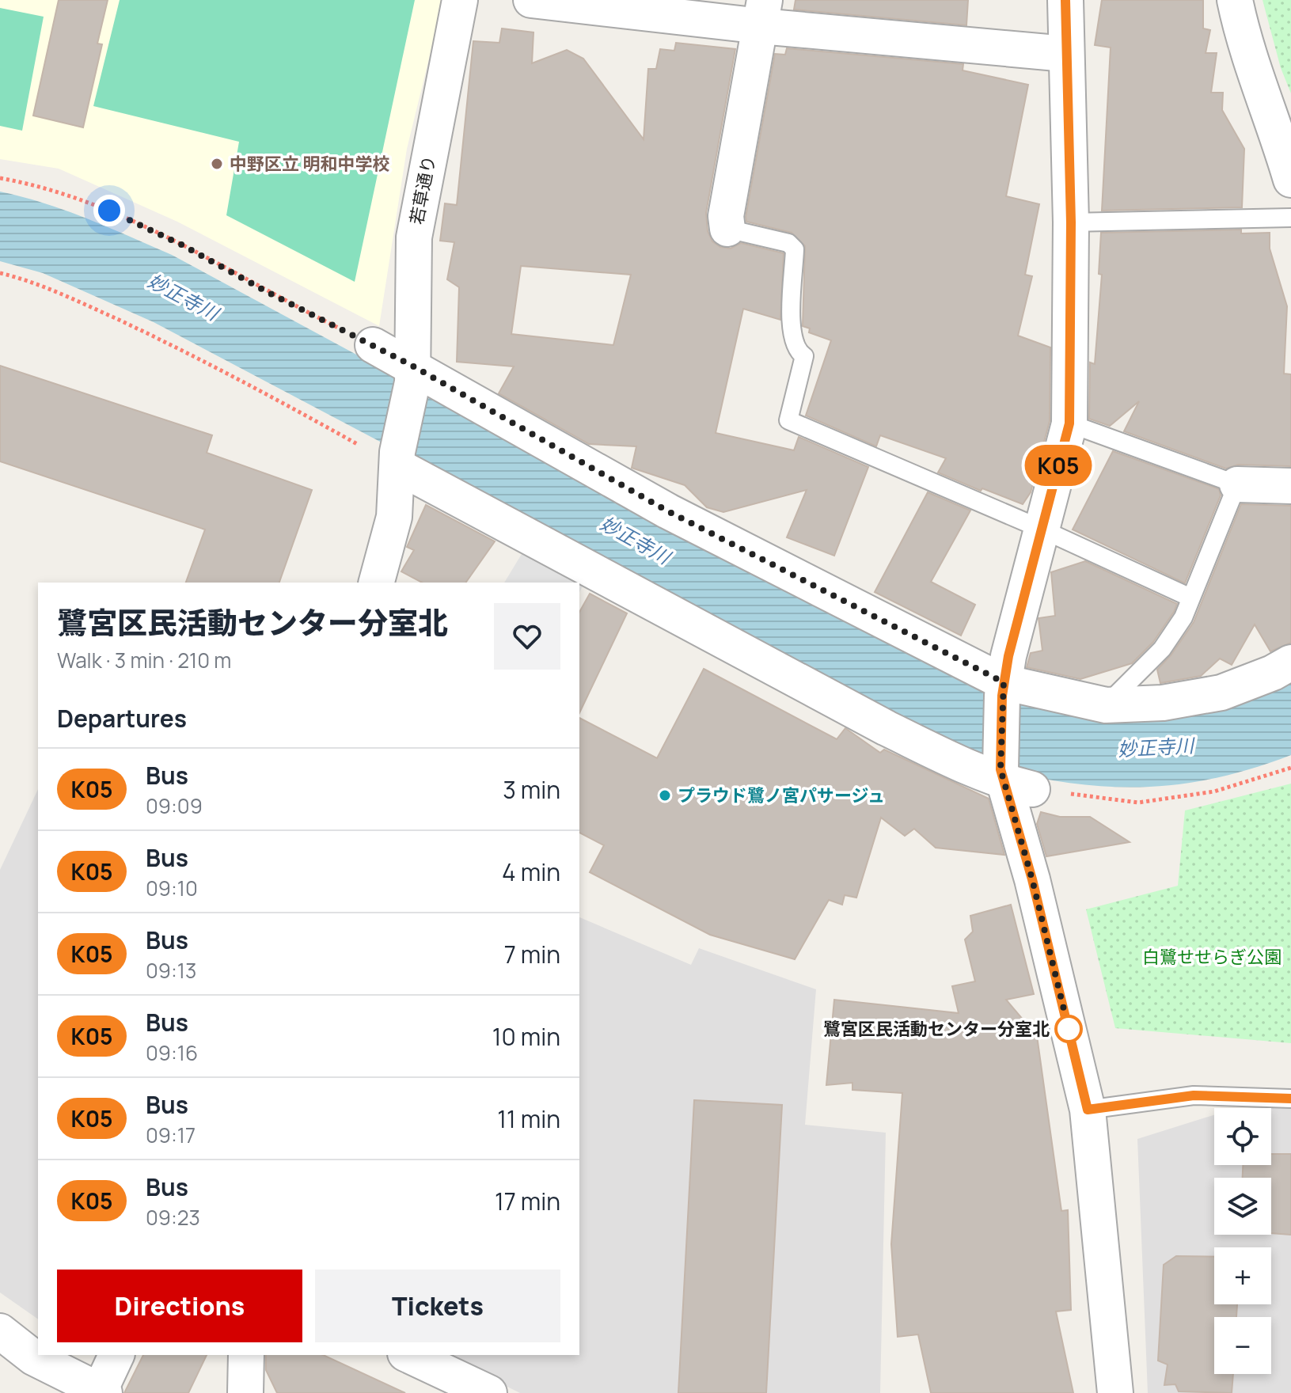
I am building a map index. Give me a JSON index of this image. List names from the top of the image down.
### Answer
{
  "streets": {
    "street": ["若草通り"]
  },
  "water": ["妙正寺川"],
  "parks": ["白鷺せせらぎ公園"],
  "places": ["中野区立 明和中学校", "プラウド鷺ノ宮パサージュ", "鷺宮区民活動センター分室北"],
  "lines": ["bus line K05"],
  "page": {
    "on_map": "K05",
    "heading": [
      ["鷺宮区民活動センター分室北", "Walk · 3 min · 210 m"],
      "Departures"
    ],
    "list": [
      {
        "mark": "K05",
        "name": "Bus",
        "note": "09:09",
        "value": "3 min"
      },
      {
        "mark": "K05",
        "name": "Bus",
        "note": "09:10",
        "value": "4 min"
      },
      {
        "mark": "K05",
        "name": "Bus",
        "note": "09:13",
        "value": "7 min"
      },
      {
        "mark": "K05",
        "name": "Bus",
        "note": "09:16",
        "value": "10 min"
      },
      {
        "mark": "K05",
        "name": "Bus",
        "note": "09:17",
        "value": "11 min"
      },
      {
        "mark": "K05",
        "name": "Bus",
        "note": "09:23",
        "value": "17 min"
      }
    ],
    "map_buttons": ["+", "−"],
    "buttons": ["Directions", "Tickets"]
  }
}
